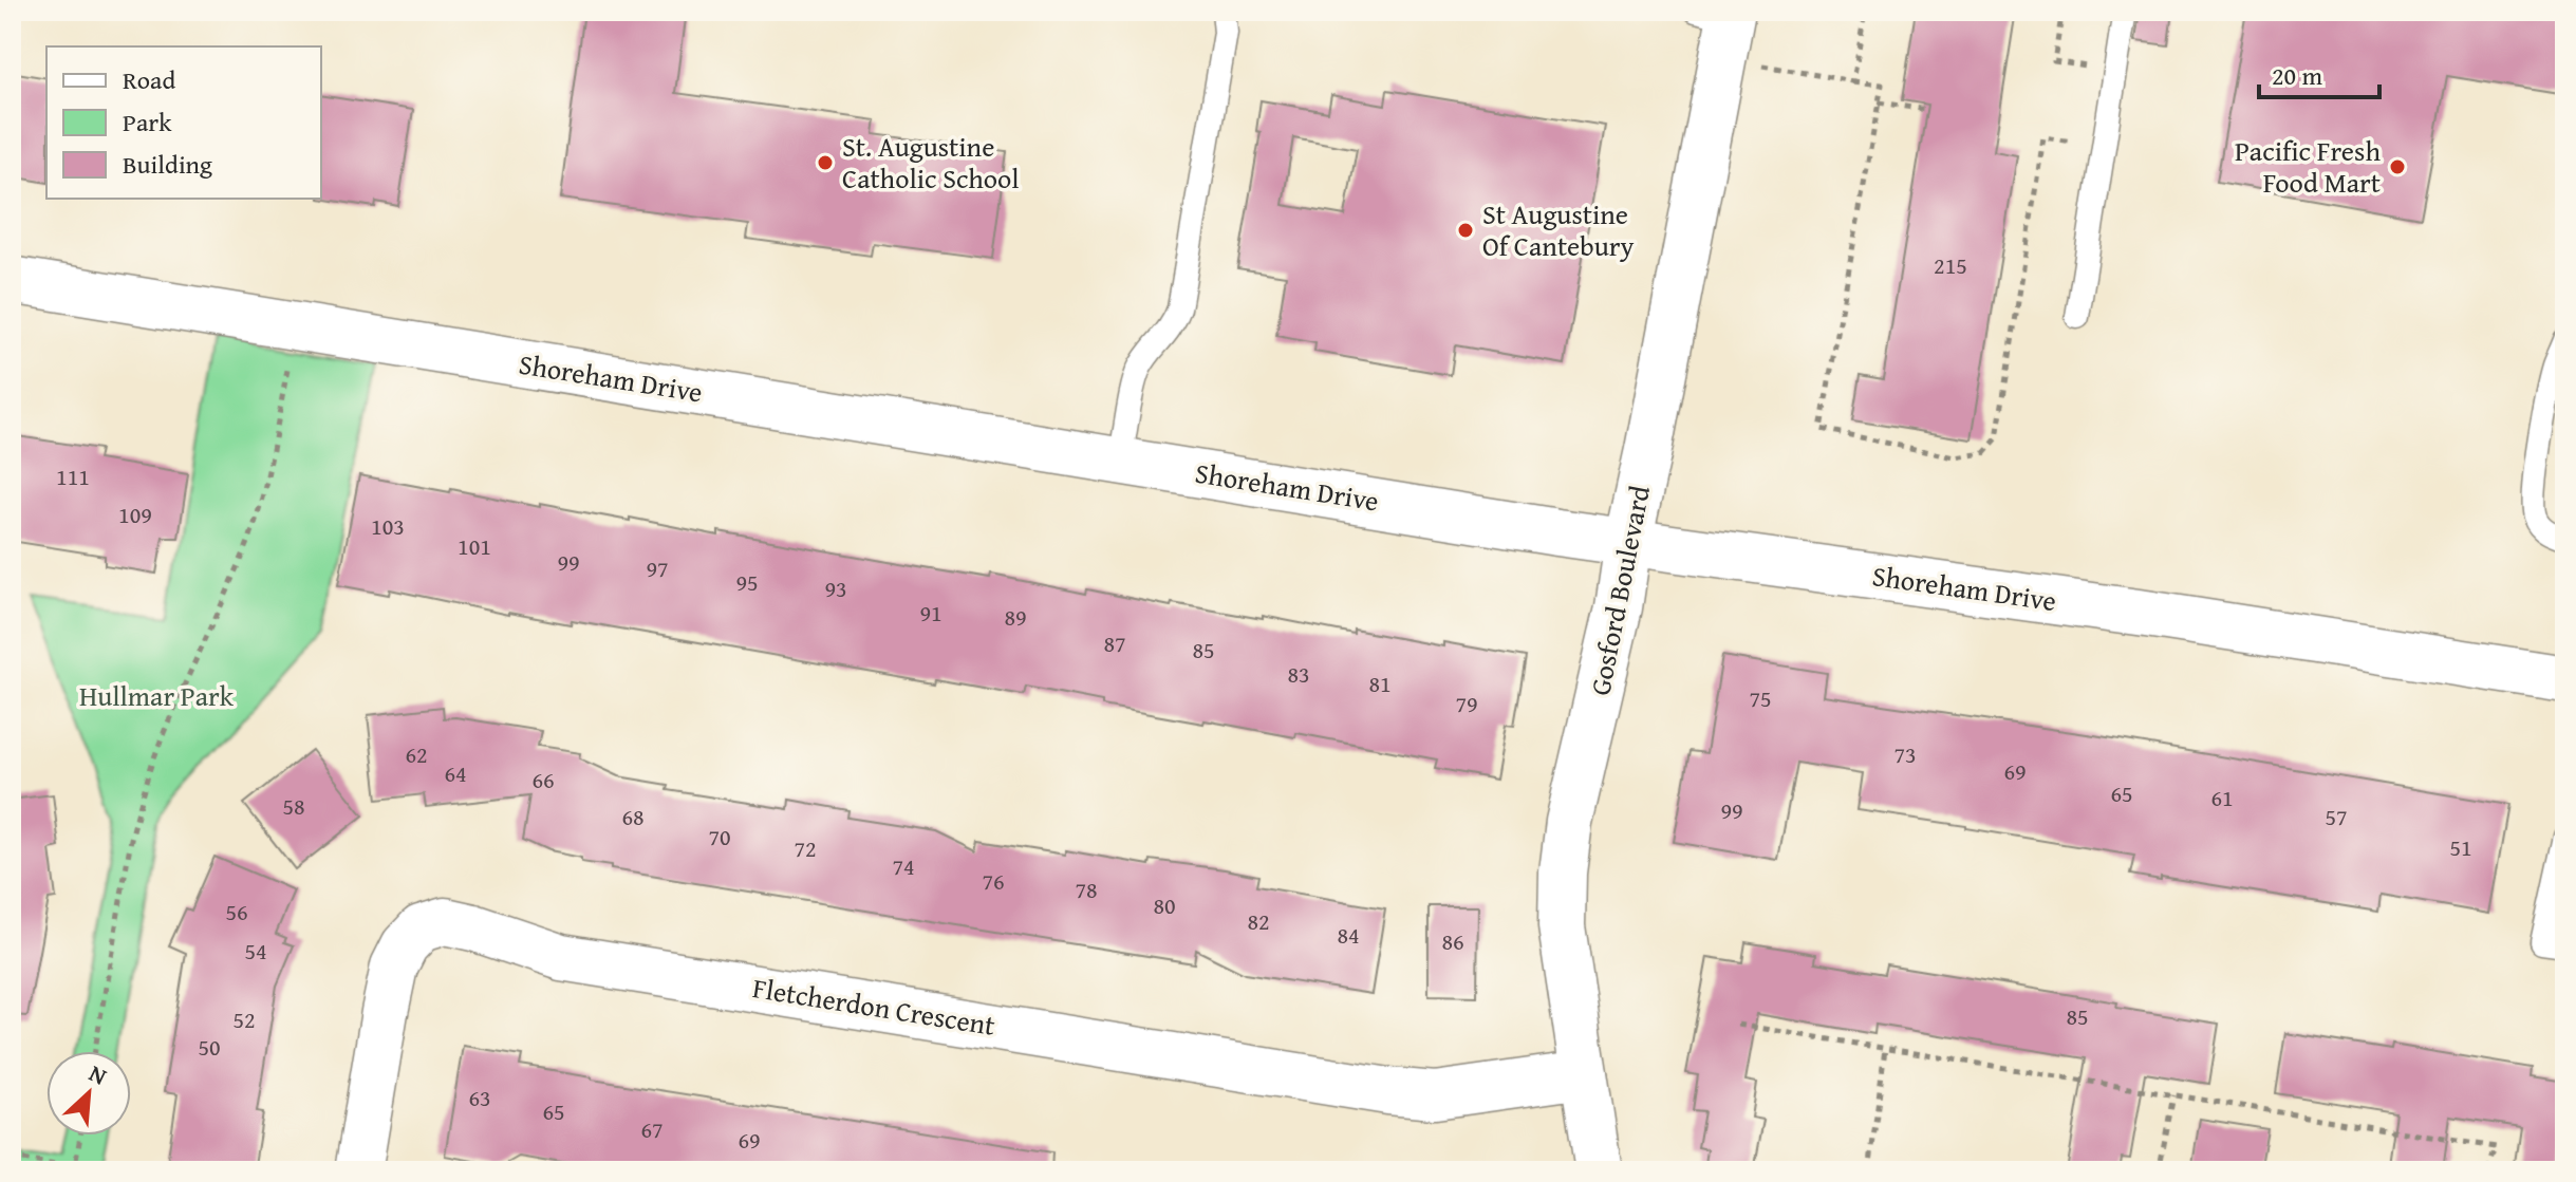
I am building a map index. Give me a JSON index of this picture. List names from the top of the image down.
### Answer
{
  "streets": {
    "street": ["Shoreham Drive", "Gosford Boulevard", "Fletcherdon Crescent"]
  },
  "crossings": [
    ["Shoreham Drive", "Gosford Boulevard"],
    ["Gosford Boulevard", "Fletcherdon Crescent"]
  ],
  "parks": ["Hullmar Park"],
  "places": ["St. Augustine Catholic School", "Pacific Fresh Food Mart", "St Augustine Of Cantebury"],
  "house_numbers": [
    "215",
    "111",
    "109",
    "103",
    "101",
    "99",
    "97",
    "95",
    "93",
    "91",
    "89",
    "87",
    "85",
    "83",
    "81",
    "75",
    "79",
    "62",
    "73",
    "69",
    "64",
    "66",
    "65",
    "61",
    "58",
    "99",
    "68",
    "57",
    "70",
    "51",
    "72",
    "74",
    "76",
    "78",
    "80",
    "56",
    "82",
    "84",
    "86",
    "54",
    "85",
    "52",
    "50",
    "63",
    "65",
    "67",
    "69"
  ],
  "legend": ["Road", "Park", "Building"],
  "scale_bar": "20 m",
  "north": "top right"
}
